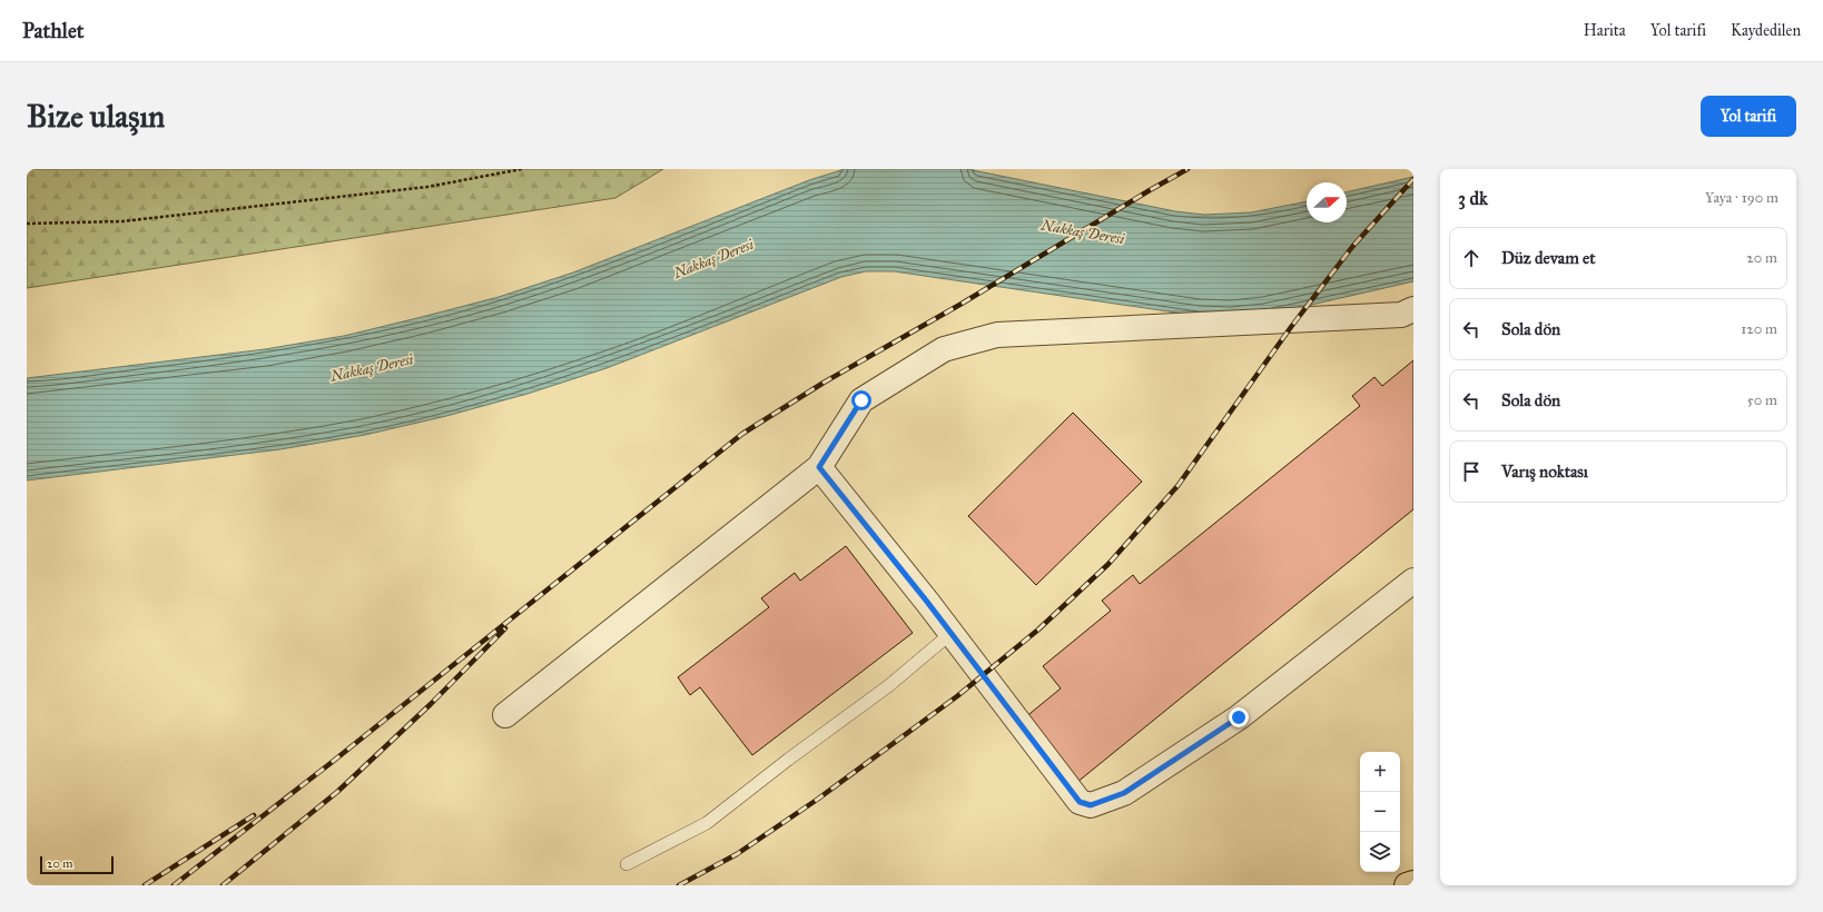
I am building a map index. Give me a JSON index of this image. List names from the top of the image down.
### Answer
{
  "water": ["Nakkaş Deresi"],
  "scale_bar": "20 m",
  "north": "right",
  "page": {
    "header": "Pathlet",
    "nav": ["Harita", "Yol tarifi", "Kaydedilen"],
    "buttons": "Yol tarifi",
    "title": "Bize ulaşın",
    "heading": ["3 dk", "Yaya · 190 m"],
    "list": [
      ["Düz devam et", "20 m"],
      ["Sola dön", "120 m"],
      ["Sola dön", "50 m"],
      "Varış noktası"
    ],
    "map_buttons": ["+", "−"],
    "scale": "20 m"
  }
}
